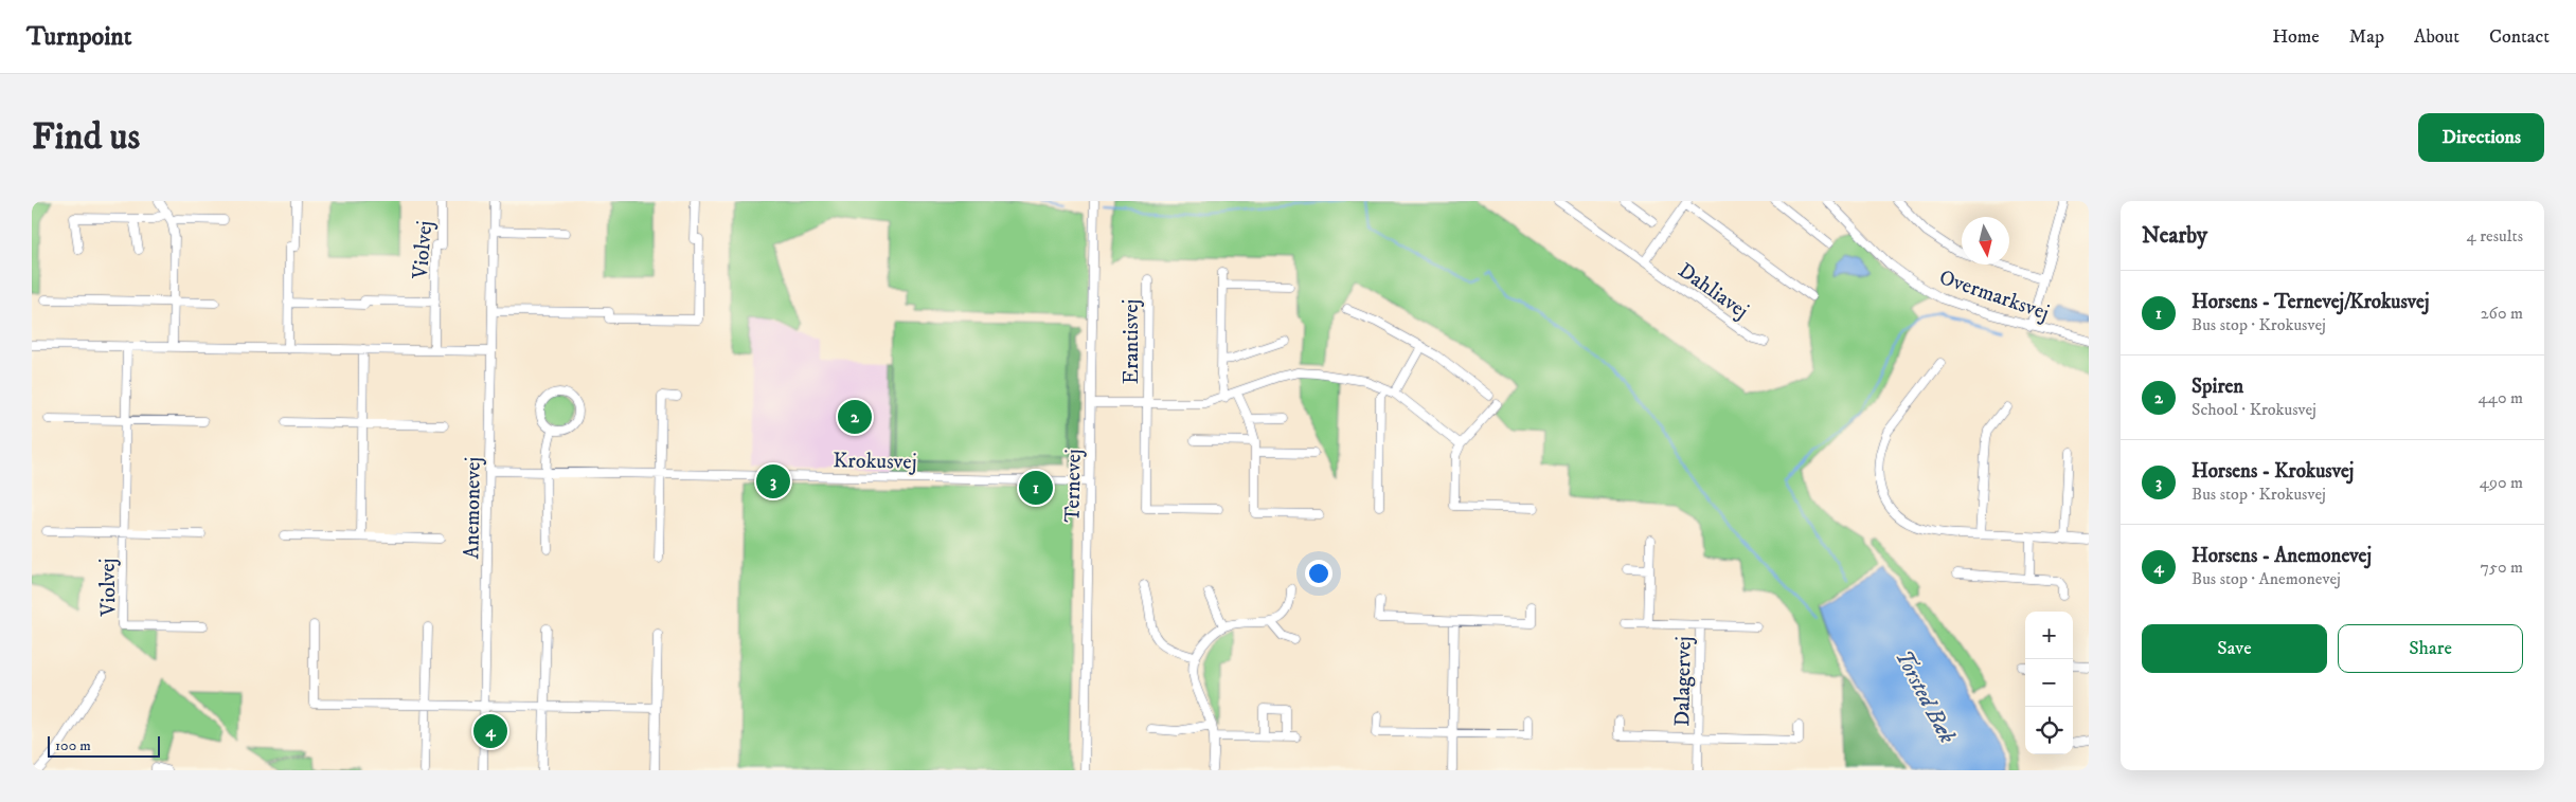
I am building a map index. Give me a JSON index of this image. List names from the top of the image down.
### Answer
{
  "streets": {
    "street": [
      "Violvej",
      "Dahliavej",
      "Overmarksvej",
      "Erantisvej",
      "Krokusvej",
      "Ternevej",
      "Anemonevej",
      "Dalagervej"
    ]
  },
  "crossings": [
    ["Erantisvej", "Ternevej"],
    ["Krokusvej", "Ternevej"],
    ["Krokusvej", "Anemonevej"]
  ],
  "water": ["Torsted Bæk"],
  "scale_bar": "100 m",
  "north": "bottom",
  "page": {
    "header": "Turnpoint",
    "nav": [
      "Home",
      "Map",
      "About",
      "Contact"
    ],
    "buttons": [
      "Directions",
      ["Save", "Share"]
    ],
    "title": "Find us",
    "heading": ["Nearby", "4 results"],
    "list": [
      {
        "mark": "1",
        "name": "Horsens - Ternevej/Krokusvej",
        "note": "Bus stop · Krokusvej",
        "value": "260 m"
      },
      {
        "mark": "2",
        "name": "Spiren",
        "note": "School · Krokusvej",
        "value": "440 m"
      },
      {
        "mark": "3",
        "name": "Horsens - Krokusvej",
        "note": "Bus stop · Krokusvej",
        "value": "490 m"
      },
      {
        "mark": "4",
        "name": "Horsens - Anemonevej",
        "note": "Bus stop · Anemonevej",
        "value": "750 m"
      }
    ],
    "pins": [
      "2",
      "3",
      "1",
      "4"
    ],
    "map_buttons": ["+", "−"],
    "scale": "100 m"
  }
}
